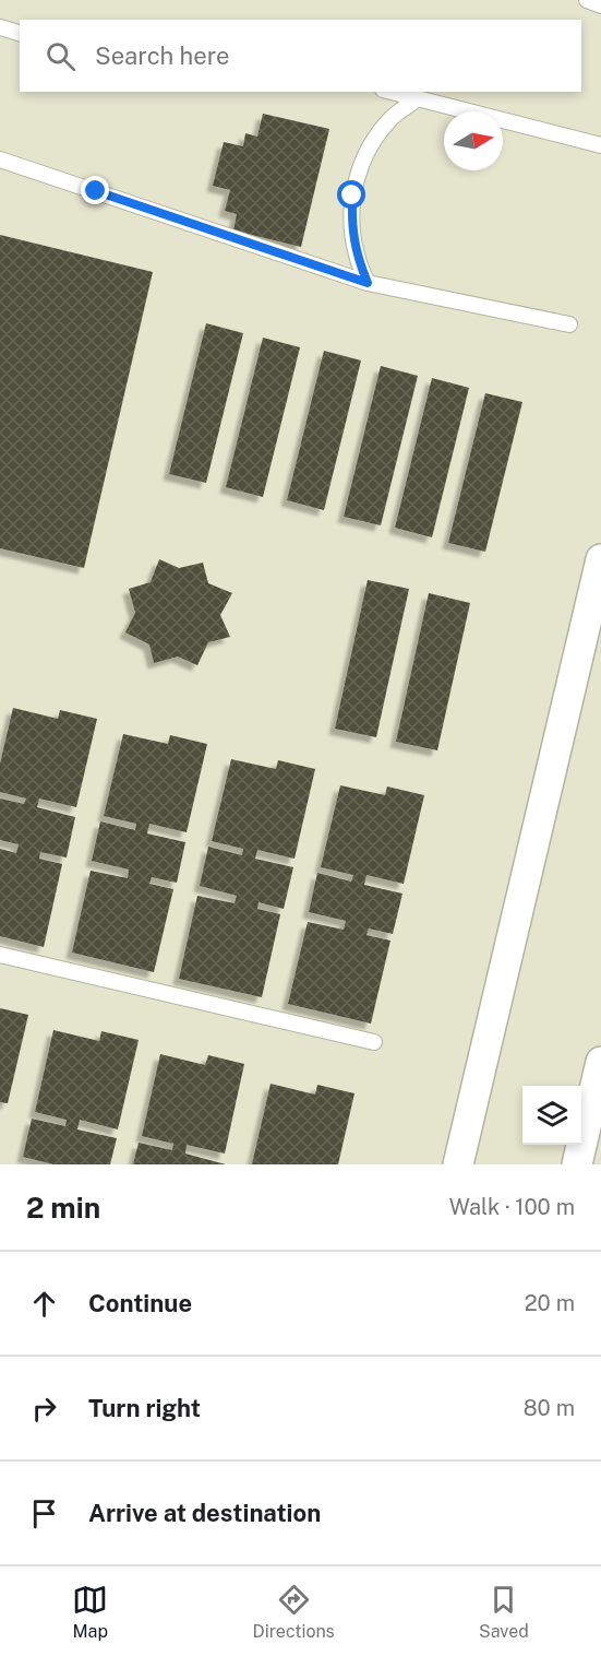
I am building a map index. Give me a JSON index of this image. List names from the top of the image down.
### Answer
{
  "north": "right",
  "page": {
    "search": "Search here",
    "heading": ["2 min", "Walk · 100 m"],
    "list": [
      ["Continue", "20 m"],
      ["Turn right", "80 m"],
      "Arrive at destination"
    ],
    "nav": ["Map", "Directions", "Saved"]
  }
}
